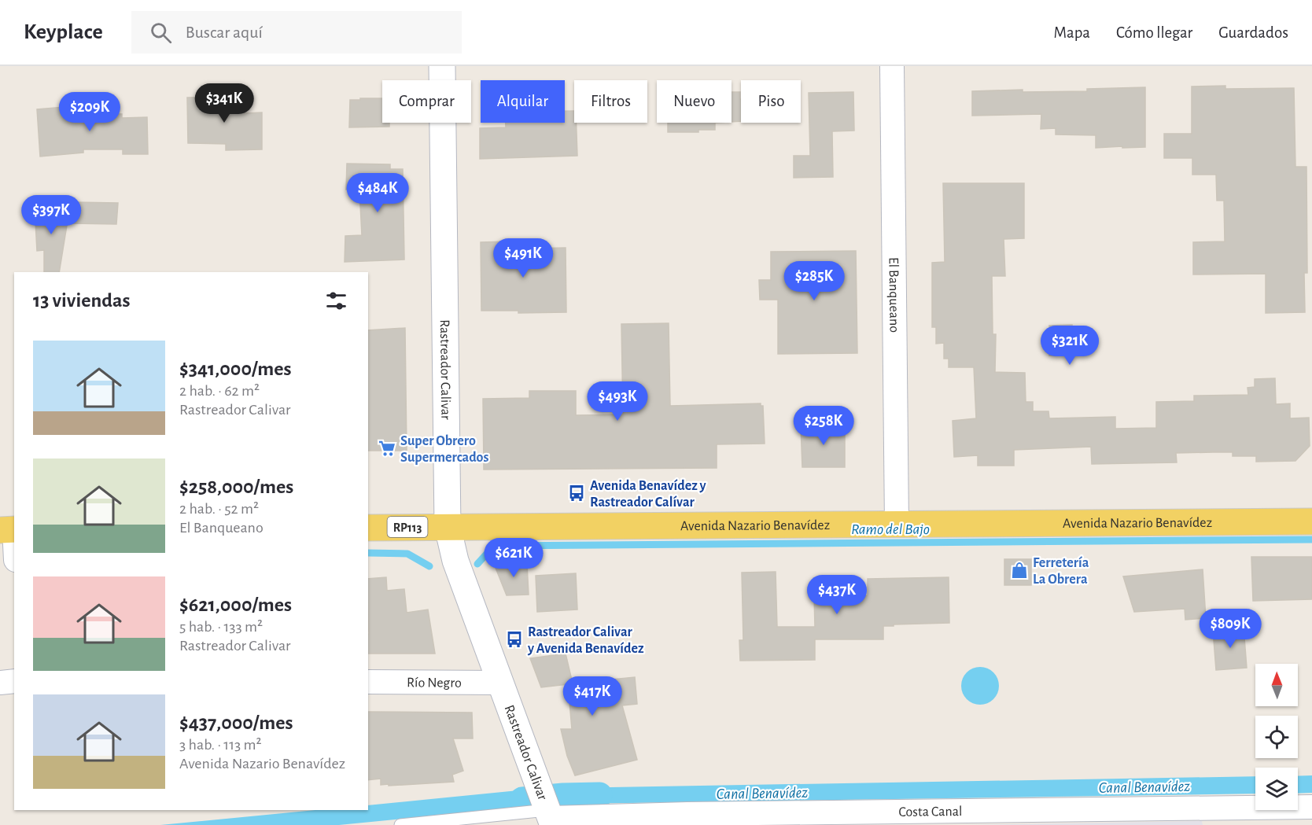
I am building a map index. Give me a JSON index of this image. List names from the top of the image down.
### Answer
{
  "streets": {
    "main road": ["Rastreador Calivar", "Avenida Nazario Benavídez", "RP113"],
    "street": ["El Banqueano", "Río Negro", "Costa Canal"]
  },
  "crossings": [
    ["El Banqueano", "Avenida Nazario Benavídez"],
    ["Rastreador Calivar", "Avenida Nazario Benavídez"],
    ["Rastreador Calivar", "Río Negro"],
    ["Rastreador Calivar", "Costa Canal"]
  ],
  "water": ["Ramo del Bajo", "Canal Benavídez"],
  "places": {
    "supermarket": ["Super Obrero Supermercados"],
    "bus stop": ["Avenida Benavídez y Rastreador Calívar", "Rastreador Calivar y Avenida Benavídez"],
    "shop": ["Ferretería La Obrera"]
  },
  "north": "top",
  "page": {
    "header": "Keyplace",
    "search": "Buscar aquí",
    "nav": ["Mapa", "Cómo llegar", "Guardados"],
    "chip": [
      "Comprar",
      "Alquilar",
      "Filtros",
      "Nuevo",
      "Piso"
    ],
    "price": [
      "$341K",
      "$209K",
      "$484K",
      "$397K",
      "$491K",
      "$285K",
      "$321K",
      "$493K",
      "$258K",
      "$621K",
      "$437K",
      "$809K",
      "$417K"
    ],
    "heading": "13 viviendas",
    "list": [
      {
        "name": "$341,000/mes",
        "note": "2 hab. · 62 m² · Rastreador Calivar"
      },
      {
        "name": "$258,000/mes",
        "note": "2 hab. · 52 m² · El Banqueano"
      },
      {
        "name": "$621,000/mes",
        "note": "5 hab. · 133 m² · Rastreador Calivar"
      },
      {
        "name": "$437,000/mes",
        "note": "3 hab. · 113 m² · Avenida Nazario Benavídez"
      }
    ]
  }
}
